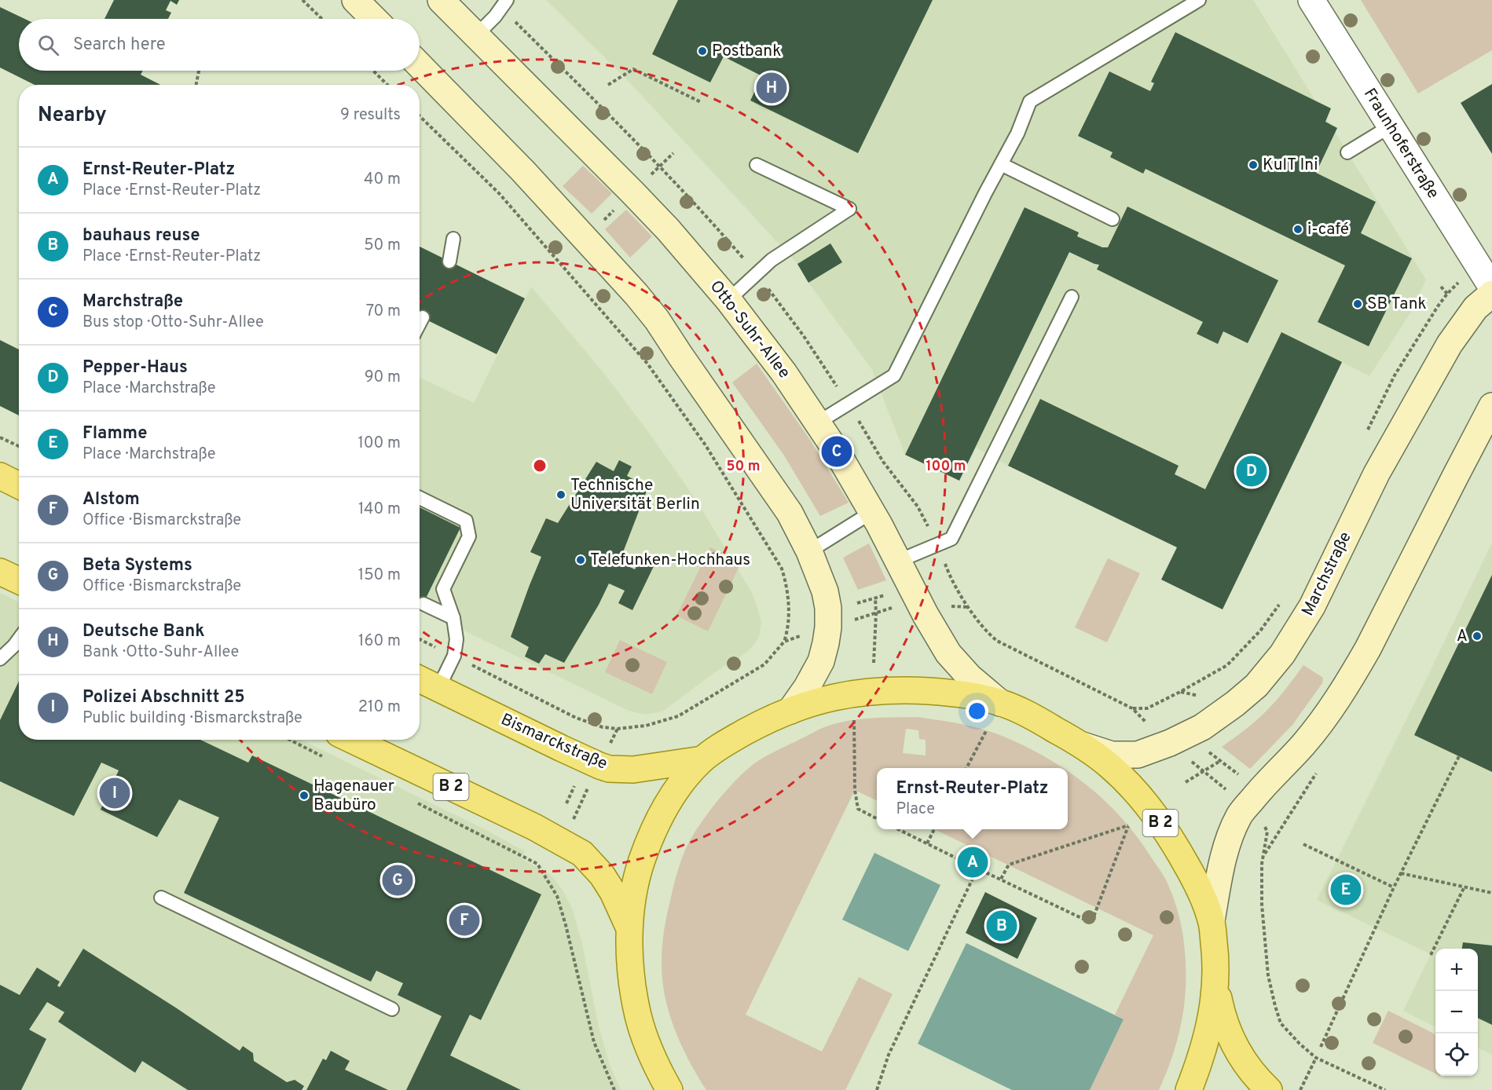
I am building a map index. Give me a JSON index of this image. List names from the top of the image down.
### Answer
{
  "streets": {
    "main road": [
      "Otto-Suhr-Allee",
      "Marchstraße",
      "Bismarckstraße",
      "B 2"
    ],
    "street": ["Fraunhoferstraße"]
  },
  "crossings": [
    ["Otto-Suhr-Allee", "B 2"],
    ["Marchstraße", "B 2"],
    ["Bismarckstraße", "B 2"]
  ],
  "places": [
    "Postbank",
    "KulT Ini",
    "i-café",
    "SB Tank",
    "Technische Universität Berlin",
    "Telefunken-Hochhaus",
    "A",
    "Hagenauer Baubüro"
  ],
  "page": {
    "search": "Search here",
    "pins": [
      "H",
      "C",
      "D",
      "I",
      "A",
      "G",
      "E",
      "F",
      "B"
    ],
    "heading": ["Nearby", "9 results"],
    "list": [
      {
        "mark": "A",
        "name": "Ernst-Reuter-Platz",
        "note": "Place · Ernst-Reuter-Platz",
        "value": "40 m"
      },
      {
        "mark": "B",
        "name": "bauhaus reuse",
        "note": "Place · Ernst-Reuter-Platz",
        "value": "50 m"
      },
      {
        "mark": "C",
        "name": "Marchstraße",
        "note": "Bus stop · Otto-Suhr-Allee",
        "value": "70 m"
      },
      {
        "mark": "D",
        "name": "Pepper-Haus",
        "note": "Place · Marchstraße",
        "value": "90 m"
      },
      {
        "mark": "E",
        "name": "Flamme",
        "note": "Place · Marchstraße",
        "value": "100 m"
      },
      {
        "mark": "F",
        "name": "Alstom",
        "note": "Office · Bismarckstraße",
        "value": "140 m"
      },
      {
        "mark": "G",
        "name": "Beta Systems",
        "note": "Office · Bismarckstraße",
        "value": "150 m"
      },
      {
        "mark": "H",
        "name": "Deutsche Bank",
        "note": "Bank · Otto-Suhr-Allee",
        "value": "160 m"
      },
      {
        "mark": "I",
        "name": "Polizei Abschnitt 25",
        "note": "Public building · Bismarckstraße",
        "value": "210 m"
      }
    ],
    "popup": ["Ernst-Reuter-Platz", "Place"],
    "map_buttons": ["+", "−"]
  },
  "rings": ["50 m", "100 m"]
}
